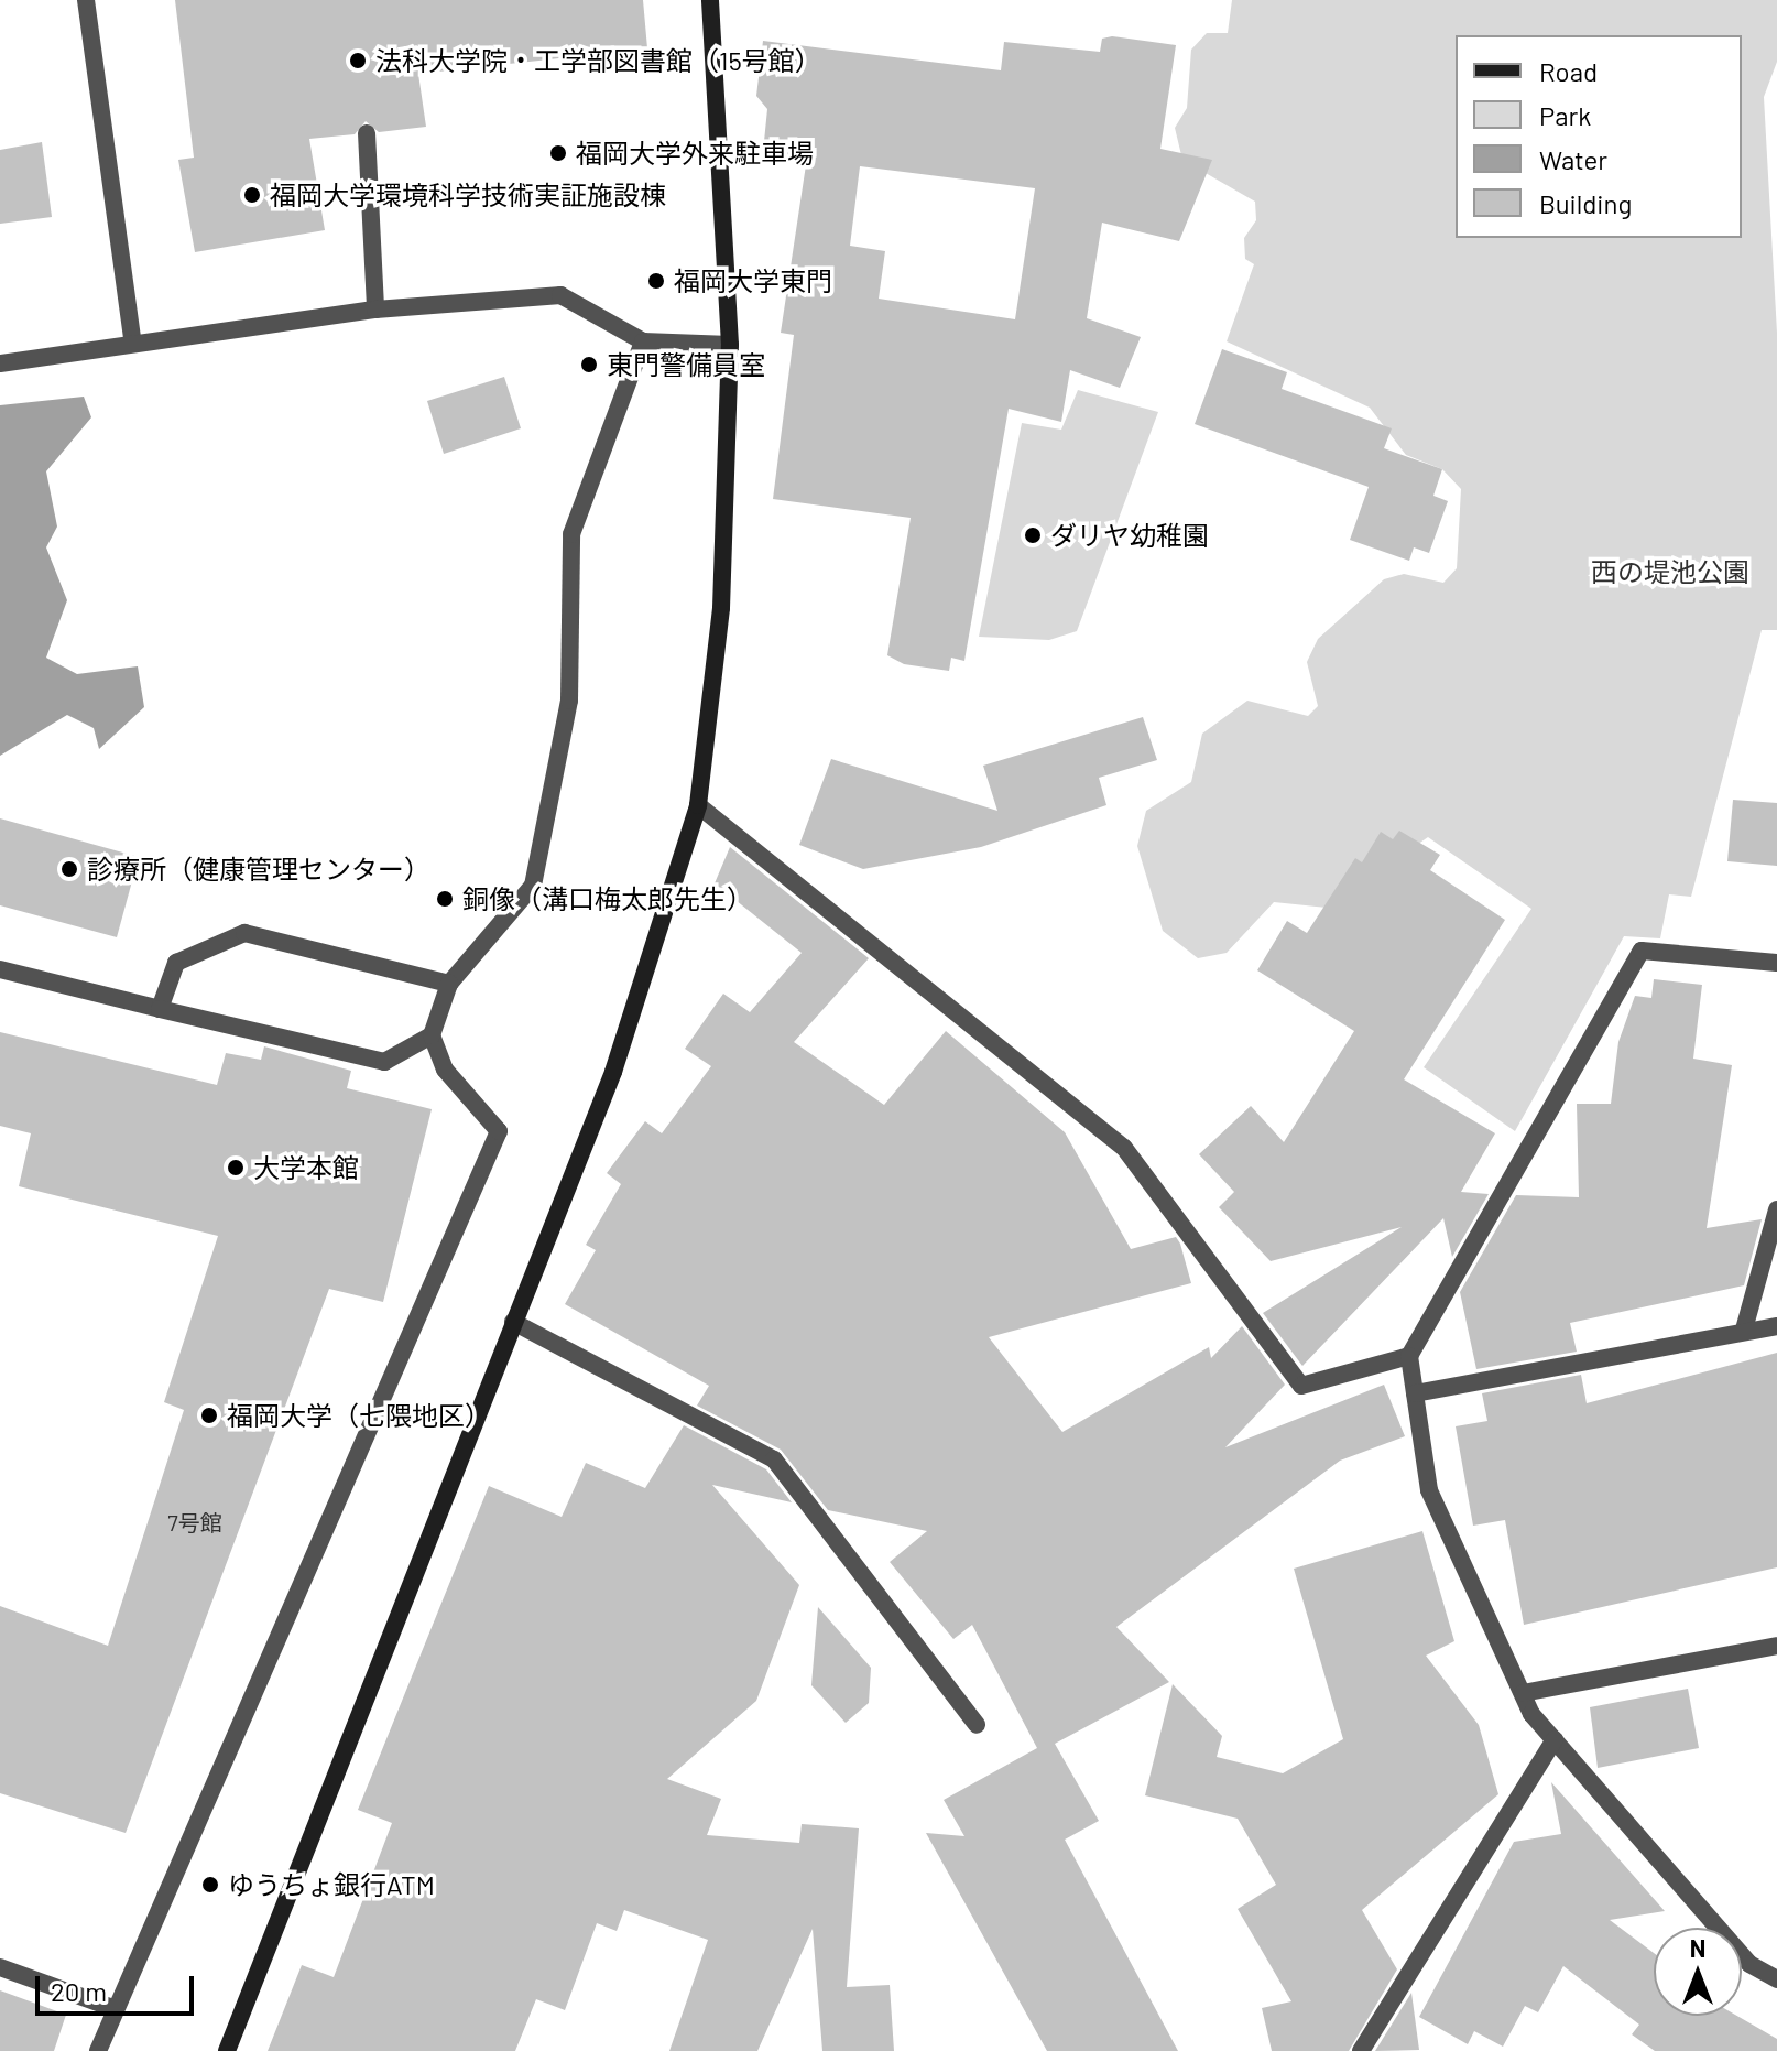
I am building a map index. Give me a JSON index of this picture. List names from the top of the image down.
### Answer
{
  "parks": ["西の堤池公園"],
  "places": [
    "法科大学院・工学部図書館（15号館）",
    "福岡大学外来駐車場",
    "福岡大学環境科学技術実証施設棟",
    "福岡大学東門",
    "東門警備員室",
    "ダリヤ幼稚園",
    "診療所（健康管理センター）",
    "銅像（溝口梅太郎先生）",
    "大学本館",
    "福岡大学（七隈地区）",
    "ゆうちょ銀行ATM"
  ],
  "house_numbers": ["7号館"],
  "legend": [
    "Road",
    "Park",
    "Water",
    "Building"
  ],
  "scale_bar": "20 m",
  "north": "top"
}
